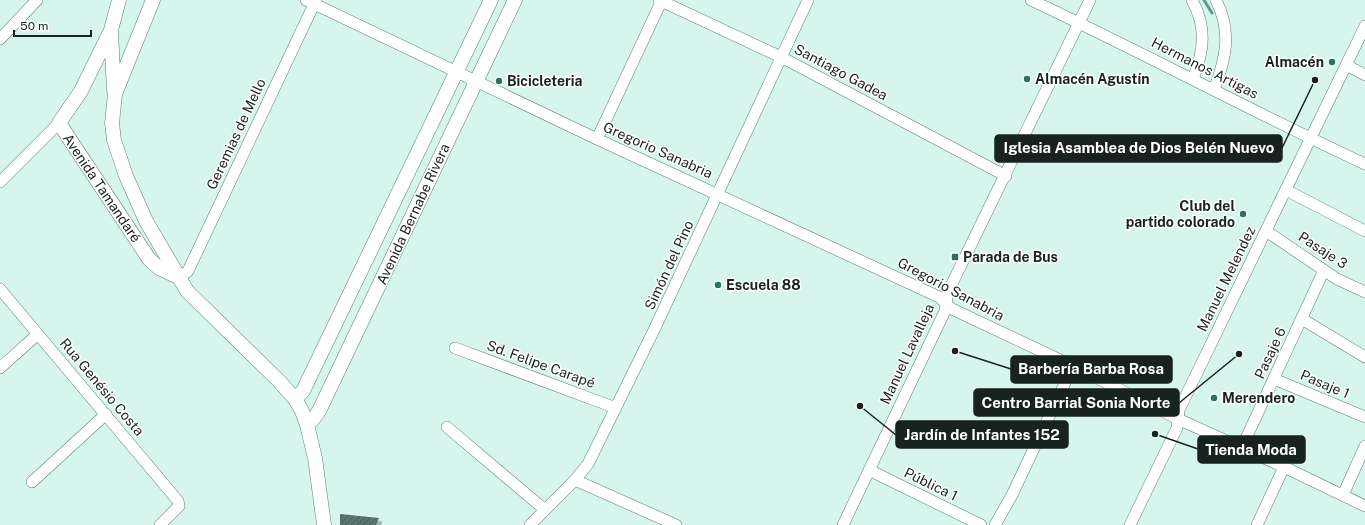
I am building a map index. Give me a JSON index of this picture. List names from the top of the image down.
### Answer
{
  "streets": {
    "street": [
      "Hermanos Artigas",
      "Santiago Gadea",
      "Geremias de Mello",
      "Gregorio Sanabria",
      "Avenida Tamandaré",
      "Avenida Bernabe Rivera",
      "Pasaje 3",
      "Simón del Pino",
      "Manuel Melendez",
      "Pasaje 6",
      "Manuel Lavalleja",
      "Sd. Felipe Carapé",
      "Pasaje 1",
      "Rua Genésio Costa",
      "Pública 1"
    ]
  },
  "crossings": [
    ["Hermanos Artigas", "Manuel Melendez"],
    ["Hermanos Artigas", "Manuel Lavalleja"],
    ["Santiago Gadea", "Simón del Pino"],
    ["Santiago Gadea", "Manuel Lavalleja"],
    ["Geremias de Mello", "Gregorio Sanabria"],
    ["Geremias de Mello", "Avenida Tamandaré"],
    ["Gregorio Sanabria", "Avenida Bernabe Rivera"],
    ["Gregorio Sanabria", "Simón del Pino"],
    ["Gregorio Sanabria", "Manuel Melendez"],
    ["Gregorio Sanabria", "Pasaje 6"],
    ["Gregorio Sanabria", "Manuel Lavalleja"],
    ["Pasaje 3", "Manuel Melendez"],
    ["Pasaje 3", "Pasaje 6"],
    ["Simón del Pino", "Sd. Felipe Carapé"],
    ["Pasaje 6", "Pasaje 1"],
    ["Manuel Lavalleja", "Pública 1"]
  ],
  "places": {
    "other": [
      "Almacén",
      "Almacén Agustín",
      "Iglesia Asamblea de Dios Belén Nuevo",
      "Bicicleteria",
      "Club del partido colorado",
      "Escuela 88",
      "Barbería Barba Rosa",
      "Centro Barrial Sonia Norte",
      "Merendero",
      "Jardín de Infantes 152",
      "Tienda Moda"
    ],
    "transit": ["Parada de Bus"]
  },
  "scale_bar": "50 m"
}
